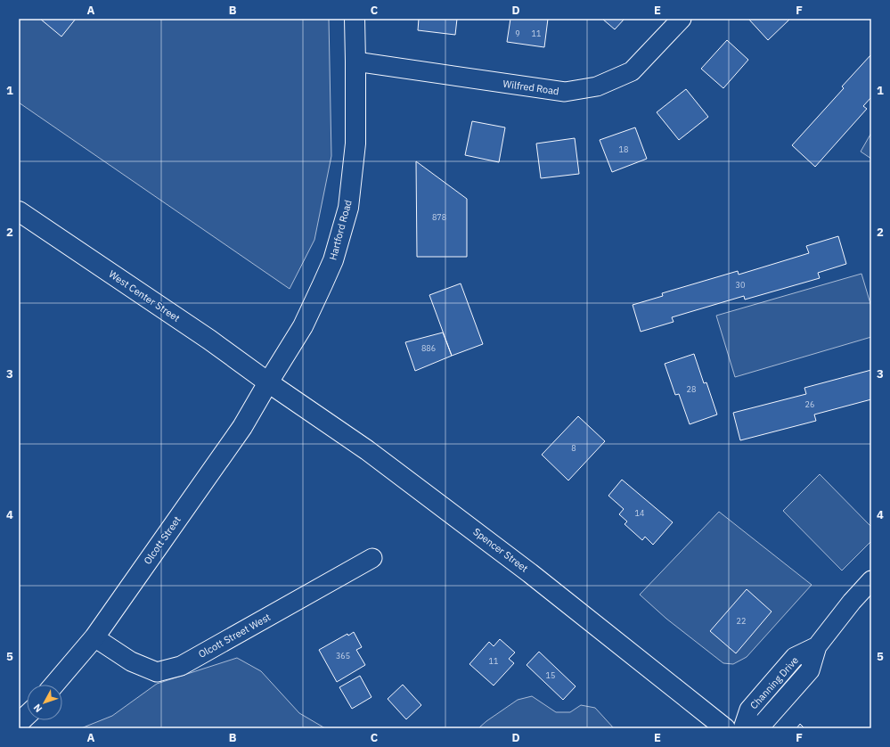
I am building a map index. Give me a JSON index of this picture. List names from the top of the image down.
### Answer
{
  "streets": {
    "main road": [
      "Hartford Road",
      "West Center Street",
      "Olcott Street",
      "Spencer Street"
    ],
    "street": ["Wilfred Road", "Olcott Street West", "Channing Drive"]
  },
  "crossings": [
    ["Wilfred Road", "Hartford Road"],
    ["Hartford Road", "West Center Street"],
    ["Hartford Road", "Olcott Street"],
    ["Hartford Road", "Spencer Street"],
    ["West Center Street", "Olcott Street"],
    ["West Center Street", "Spencer Street"],
    ["Olcott Street", "Spencer Street"],
    ["Olcott Street", "Olcott Street West"]
  ],
  "house_numbers": [
    "9",
    "11",
    "18",
    "878",
    "30",
    "886",
    "28",
    "26",
    "8",
    "14",
    "22",
    "365",
    "11",
    "15"
  ],
  "north": "bottom left",
  "grid": {
    "columns": [
      "A",
      "B",
      "C",
      "D",
      "E",
      "F"
    ],
    "rows": [
      "1",
      "2",
      "3",
      "4",
      "5"
    ]
  }
}
